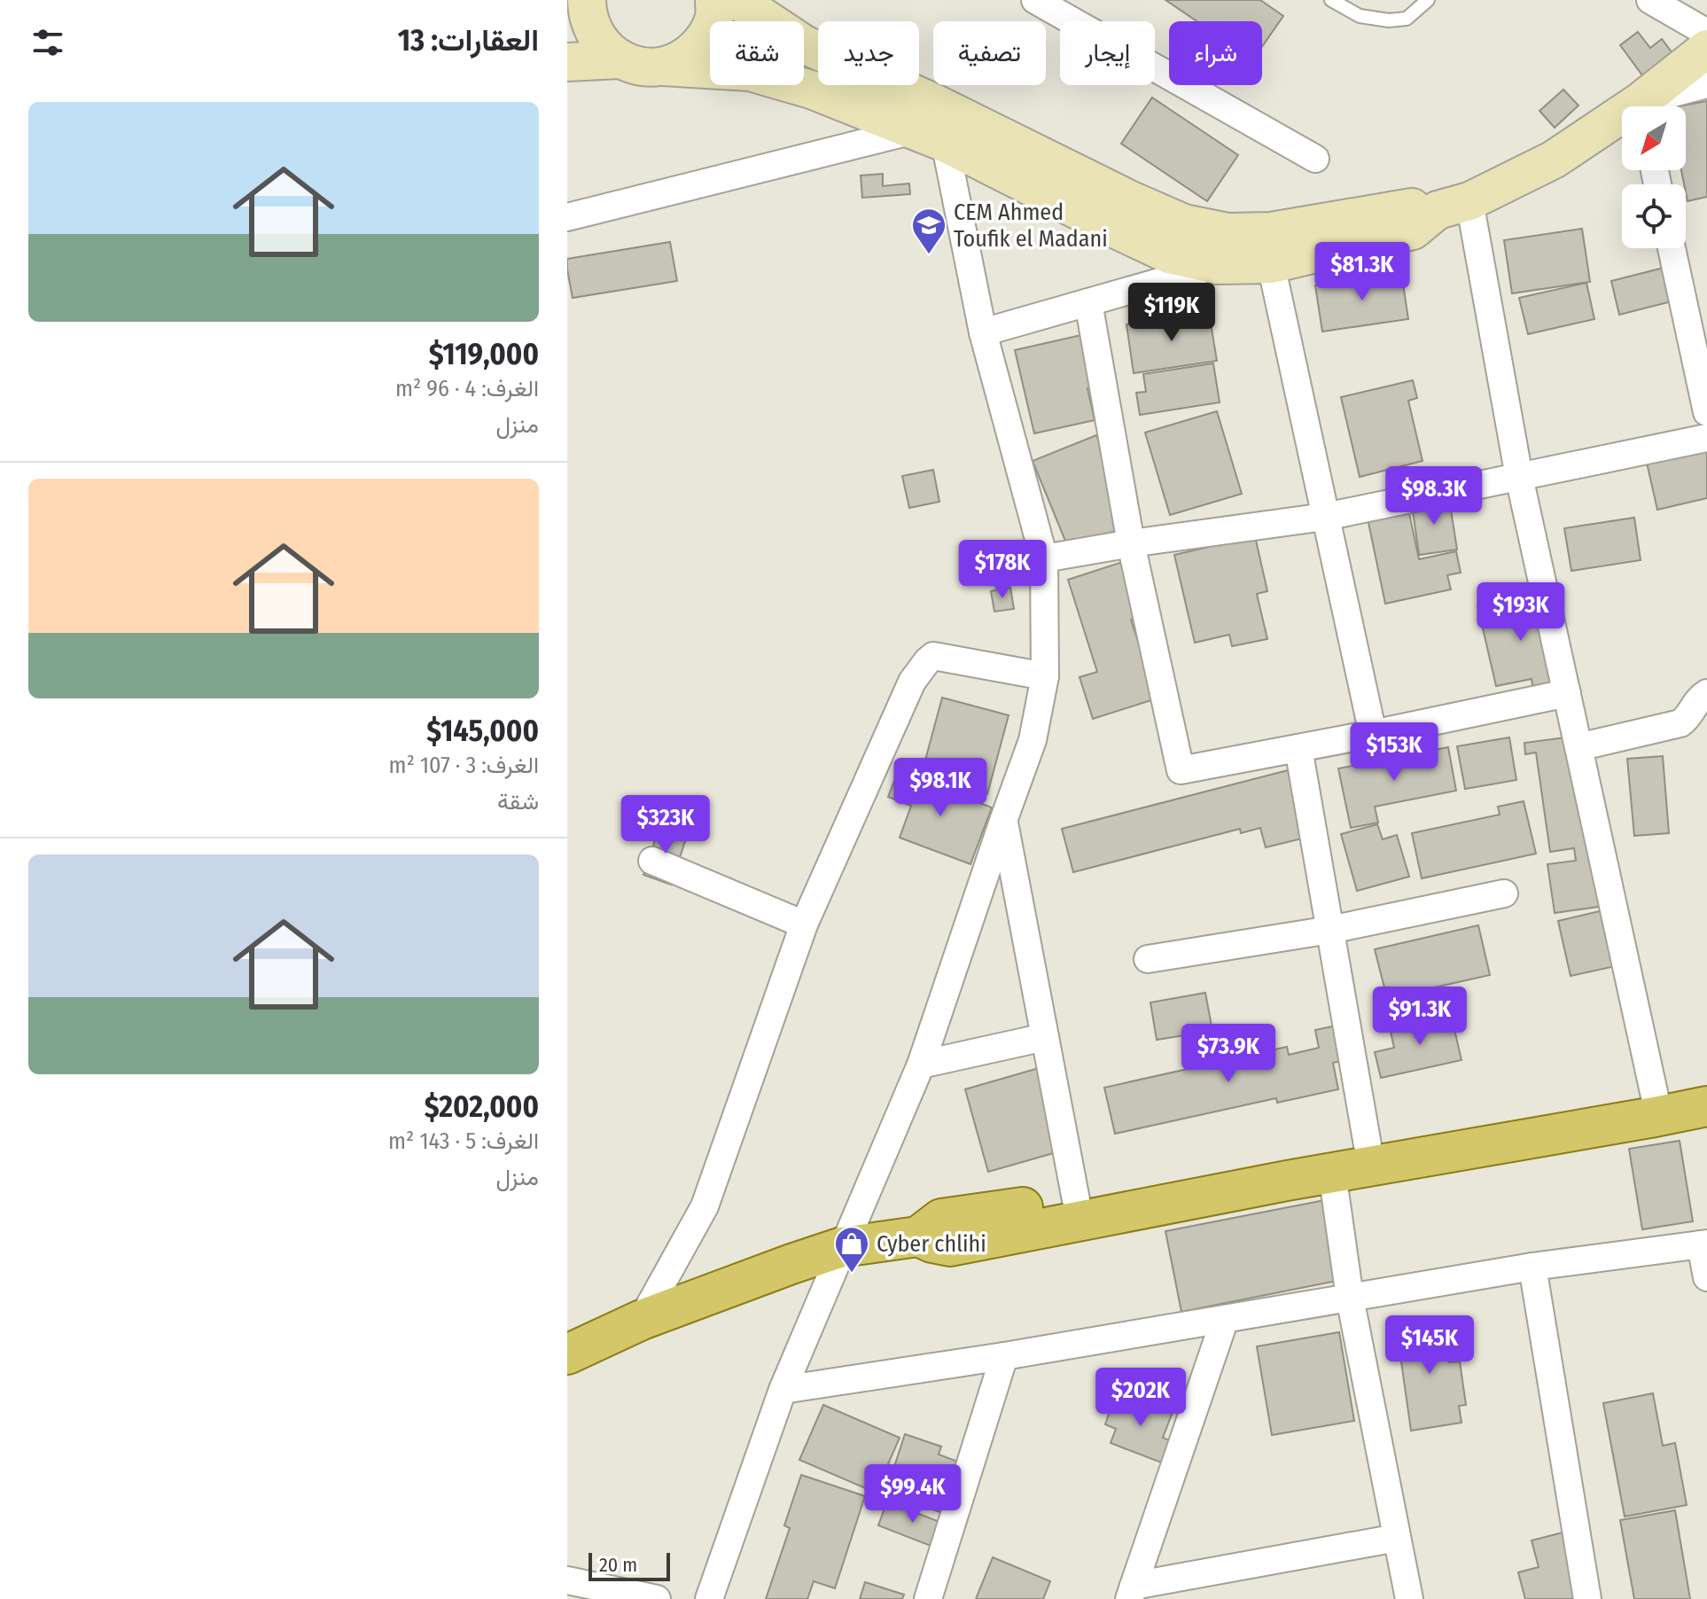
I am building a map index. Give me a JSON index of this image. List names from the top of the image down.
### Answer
{
  "places": {
    "school or university": ["CEM Ahmed Toufik el Madani"],
    "shop": ["Cyber chlihi"]
  },
  "scale_bar": "20 m",
  "north": "bottom left",
  "page": {
    "heading": "العقارات: 13",
    "chip": [
      "شراء",
      "إيجار",
      "تصفية",
      "جديد",
      "شقة"
    ],
    "list": [
      {
        "name": "$119,000",
        "note": "الغرف: 4 · 96 m² · منزل"
      },
      {
        "name": "$145,000",
        "note": "الغرف: 3 · 107 m² · شقة"
      },
      {
        "name": "$202,000",
        "note": "الغرف: 5 · 143 m² · منزل"
      }
    ],
    "price": [
      "$81.3K",
      "$119K",
      "$98.3K",
      "$178K",
      "$193K",
      "$153K",
      "$98.1K",
      "$323K",
      "$91.3K",
      "$73.9K",
      "$145K",
      "$202K",
      "$99.4K"
    ],
    "scale": "20 m"
  }
}
